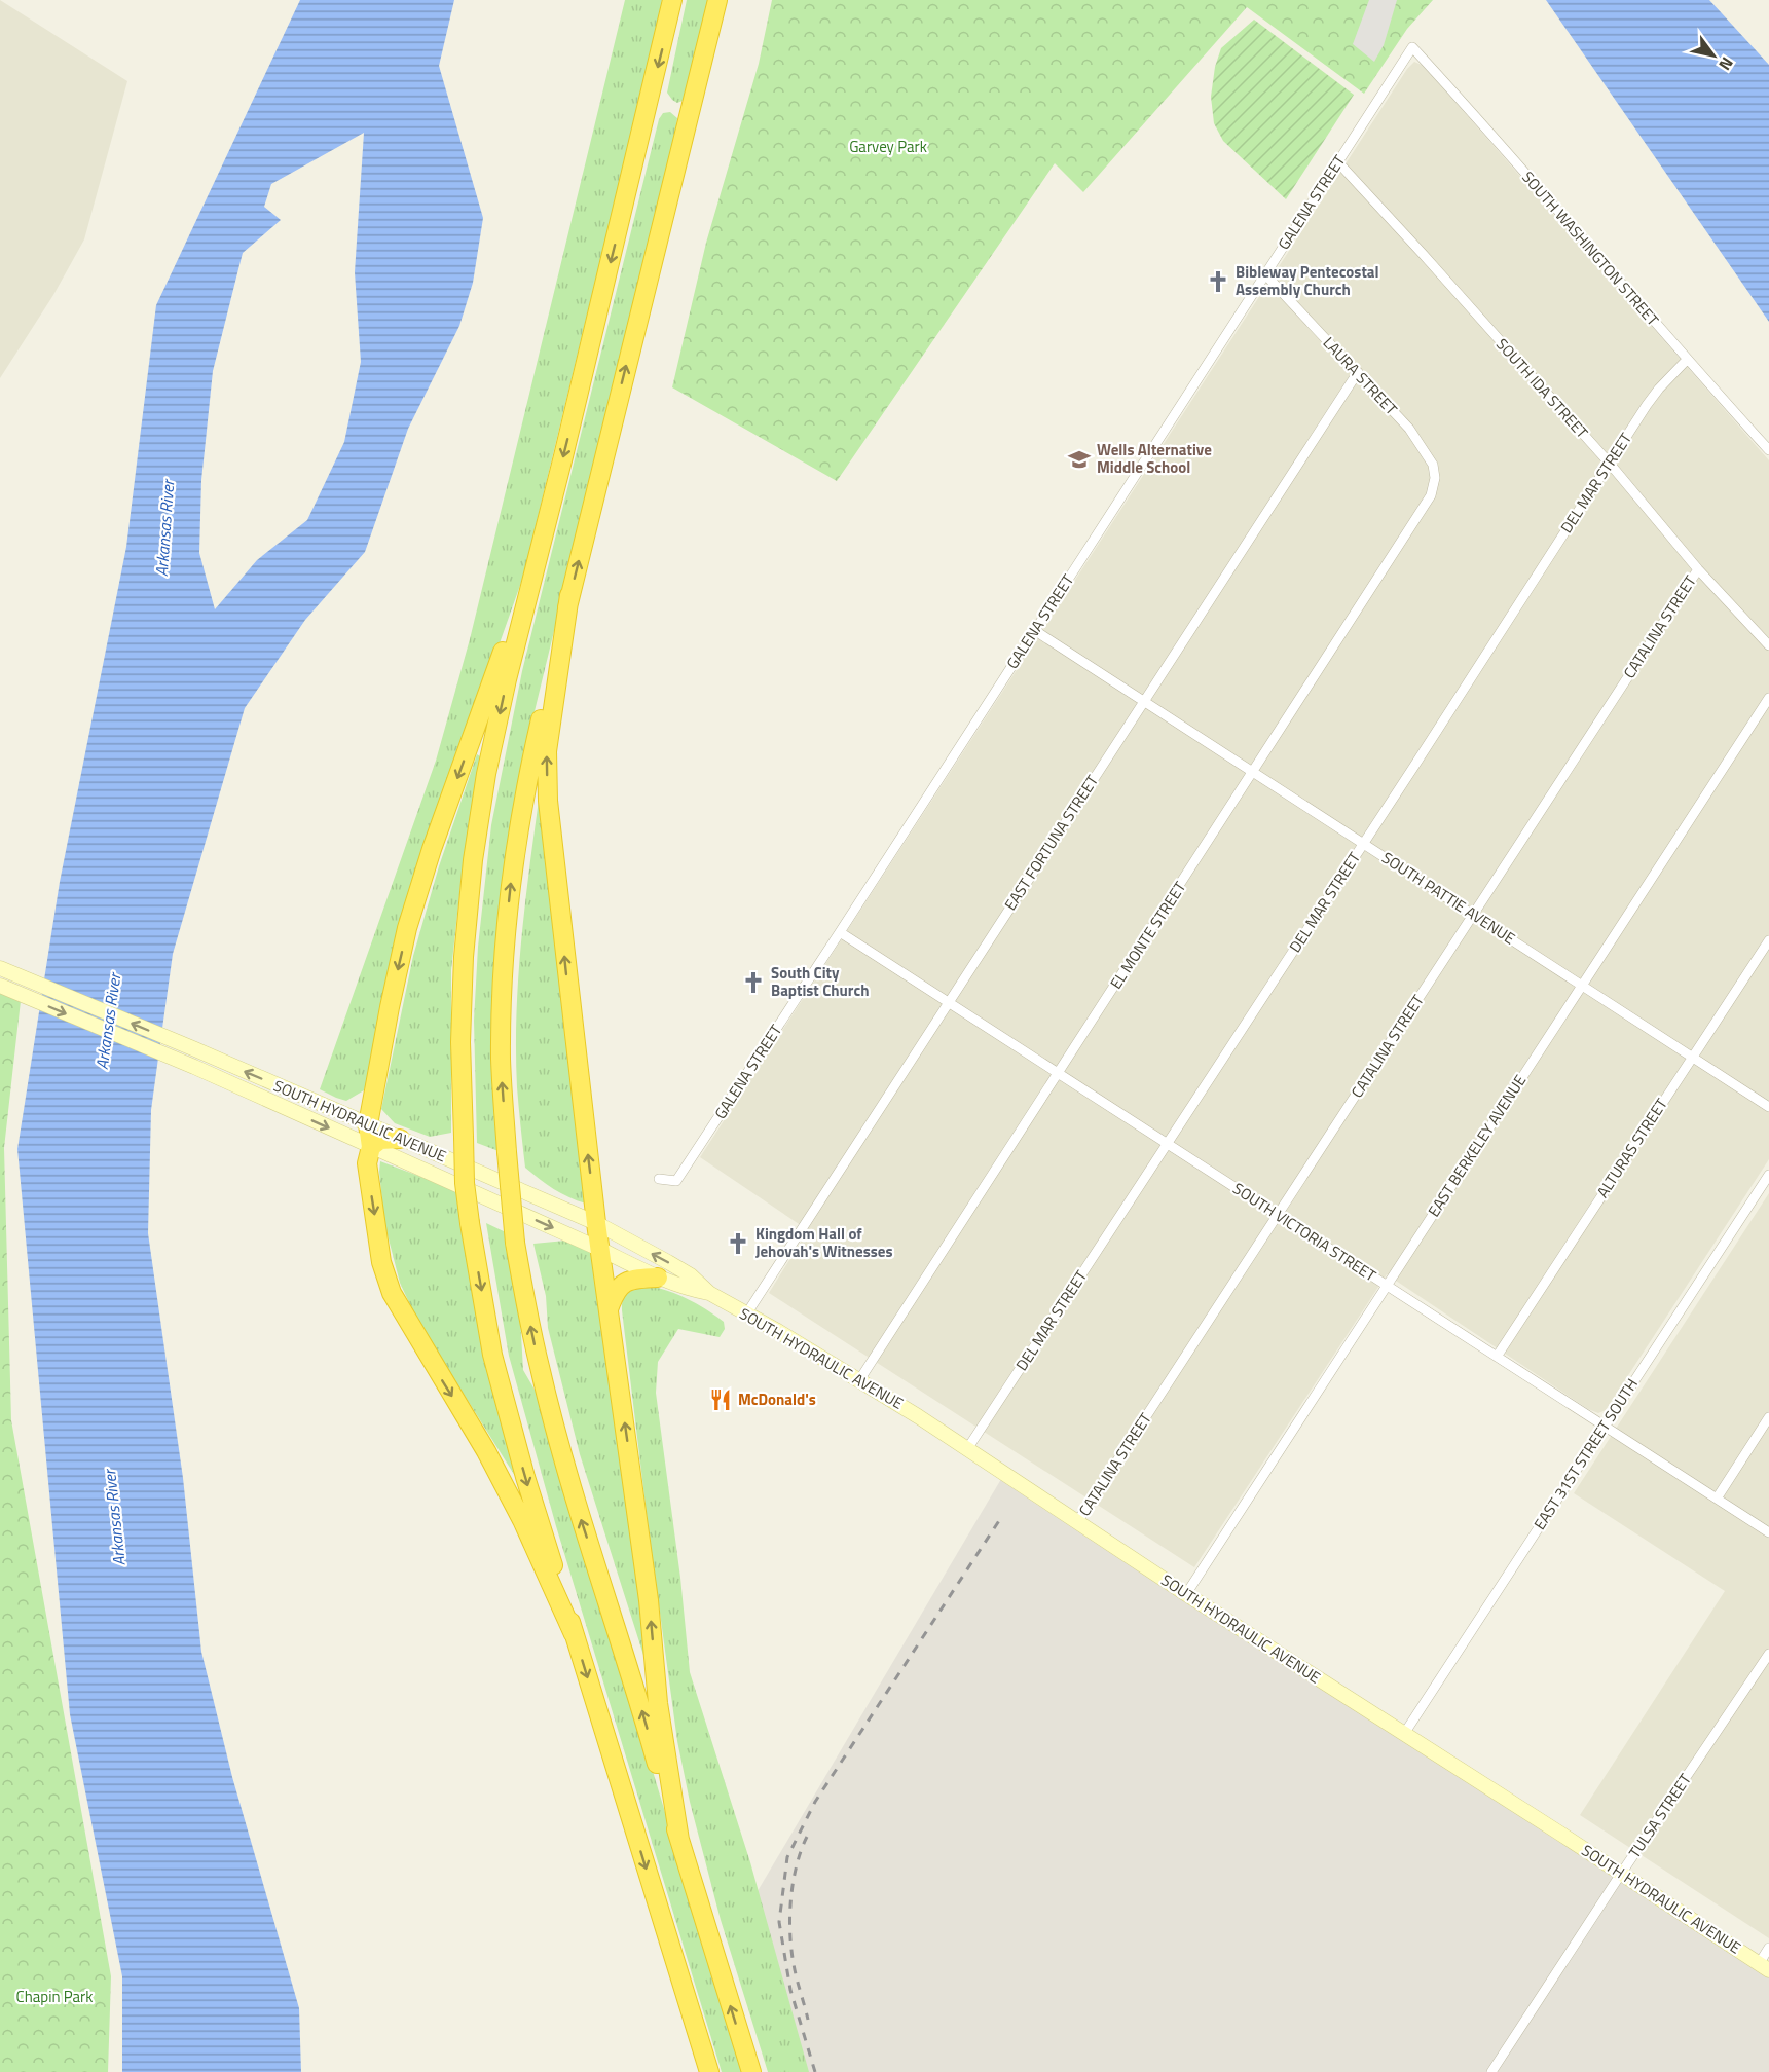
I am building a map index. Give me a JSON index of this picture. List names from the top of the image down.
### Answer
{
  "streets": {
    "street": [
      "GALENA STREET",
      "SOUTH WASHINGTON STREET",
      "LAURA STREET",
      "SOUTH IDA STREET",
      "DEL MAR STREET",
      "CATALINA STREET",
      "EAST FORTUNA STREET",
      "SOUTH PATTIE AVENUE",
      "EL MONTE STREET",
      "SOUTH HYDRAULIC AVENUE",
      "EAST BERKELEY AVENUE",
      "ALTURAS STREET",
      "SOUTH VICTORIA STREET",
      "EAST 31ST STREET SOUTH",
      "TULSA STREET"
    ]
  },
  "crossings": [
    ["GALENA STREET", "SOUTH WASHINGTON STREET"],
    ["GALENA STREET", "LAURA STREET"],
    ["GALENA STREET", "SOUTH IDA STREET"],
    ["GALENA STREET", "SOUTH PATTIE AVENUE"],
    ["GALENA STREET", "SOUTH VICTORIA STREET"],
    ["SOUTH WASHINGTON STREET", "DEL MAR STREET"],
    ["LAURA STREET", "EAST FORTUNA STREET"],
    ["LAURA STREET", "EL MONTE STREET"],
    ["SOUTH IDA STREET", "DEL MAR STREET"],
    ["SOUTH IDA STREET", "CATALINA STREET"],
    ["DEL MAR STREET", "SOUTH PATTIE AVENUE"],
    ["DEL MAR STREET", "SOUTH HYDRAULIC AVENUE"],
    ["DEL MAR STREET", "SOUTH VICTORIA STREET"],
    ["CATALINA STREET", "SOUTH PATTIE AVENUE"],
    ["CATALINA STREET", "SOUTH HYDRAULIC AVENUE"],
    ["CATALINA STREET", "SOUTH VICTORIA STREET"],
    ["EAST FORTUNA STREET", "SOUTH PATTIE AVENUE"],
    ["EAST FORTUNA STREET", "SOUTH HYDRAULIC AVENUE"],
    ["EAST FORTUNA STREET", "SOUTH VICTORIA STREET"],
    ["SOUTH PATTIE AVENUE", "EL MONTE STREET"],
    ["SOUTH PATTIE AVENUE", "EAST BERKELEY AVENUE"],
    ["SOUTH PATTIE AVENUE", "ALTURAS STREET"],
    ["EL MONTE STREET", "SOUTH HYDRAULIC AVENUE"],
    ["EL MONTE STREET", "SOUTH VICTORIA STREET"],
    ["SOUTH HYDRAULIC AVENUE", "EAST BERKELEY AVENUE"],
    ["SOUTH HYDRAULIC AVENUE", "EAST 31ST STREET SOUTH"],
    ["SOUTH HYDRAULIC AVENUE", "TULSA STREET"],
    ["EAST BERKELEY AVENUE", "SOUTH VICTORIA STREET"],
    ["ALTURAS STREET", "SOUTH VICTORIA STREET"],
    ["SOUTH VICTORIA STREET", "EAST 31ST STREET SOUTH"]
  ],
  "water": ["Arkansas River"],
  "parks": ["Garvey Park", "Chapin Park"],
  "places": {
    "church": ["Bibleway Pentecostal Assembly Church", "South City Baptist Church", "Kingdom Hall of Jehovah's Witnesses"],
    "school or university": ["Wells Alternative Middle School"],
    "restaurant": ["McDonald's"]
  },
  "north": "bottom right"
}
